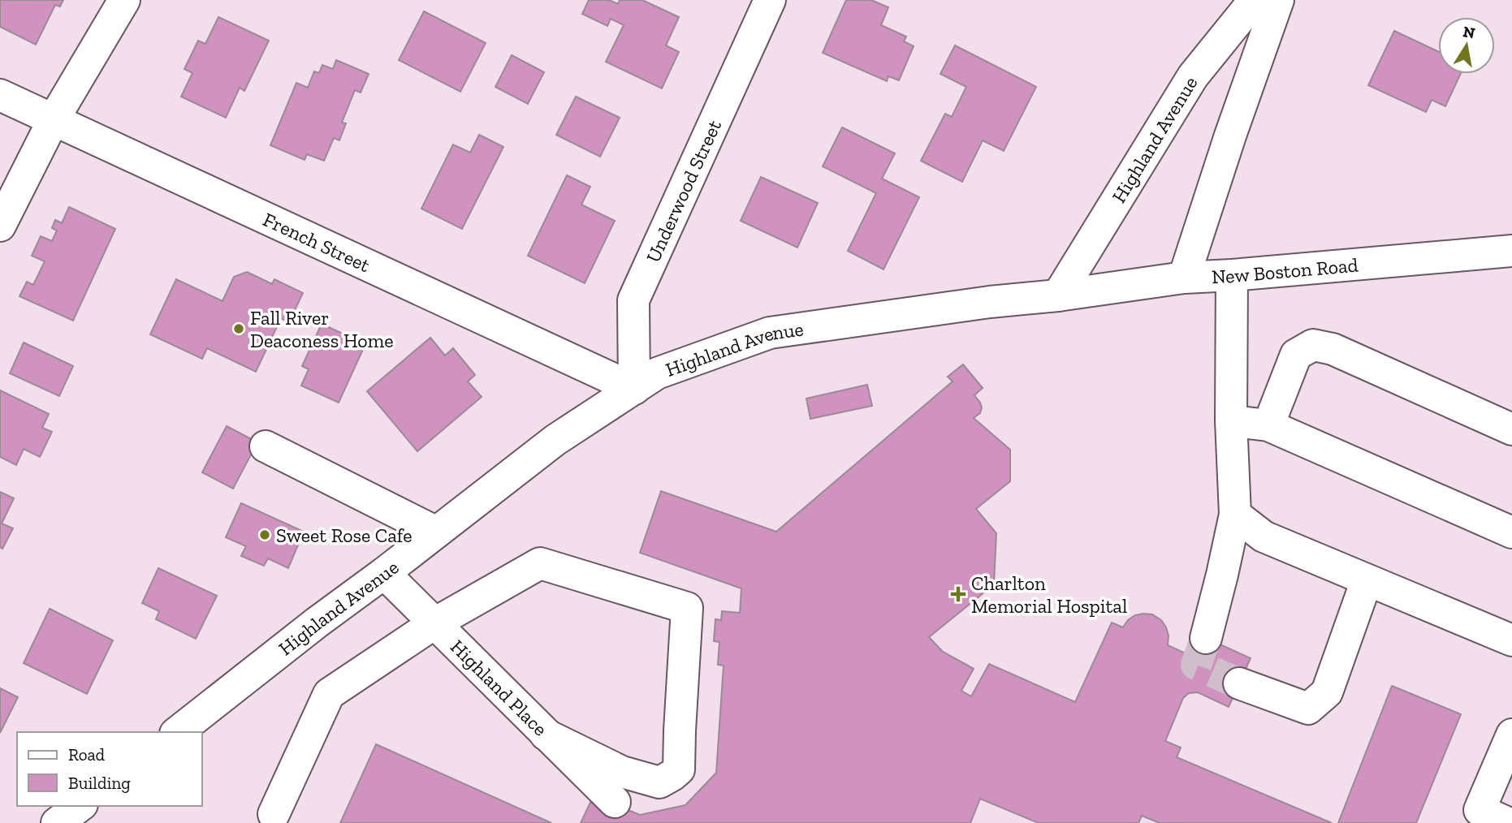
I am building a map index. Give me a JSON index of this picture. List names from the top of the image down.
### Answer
{
  "streets": {
    "street": [
      "Highland Avenue",
      "Underwood Street",
      "French Street",
      "New Boston Road",
      "Highland Place"
    ]
  },
  "crossings": [
    ["Highland Avenue", "Underwood Street"],
    ["Highland Avenue", "French Street"],
    ["Highland Avenue", "New Boston Road"],
    ["Highland Avenue", "Highland Place"],
    ["Underwood Street", "French Street"]
  ],
  "places": {
    "other": ["Fall River Deaconess Home", "Sweet Rose Cafe"],
    "health": ["Charlton Memorial Hospital"]
  },
  "legend": ["Road", "Building"],
  "north": "top"
}
